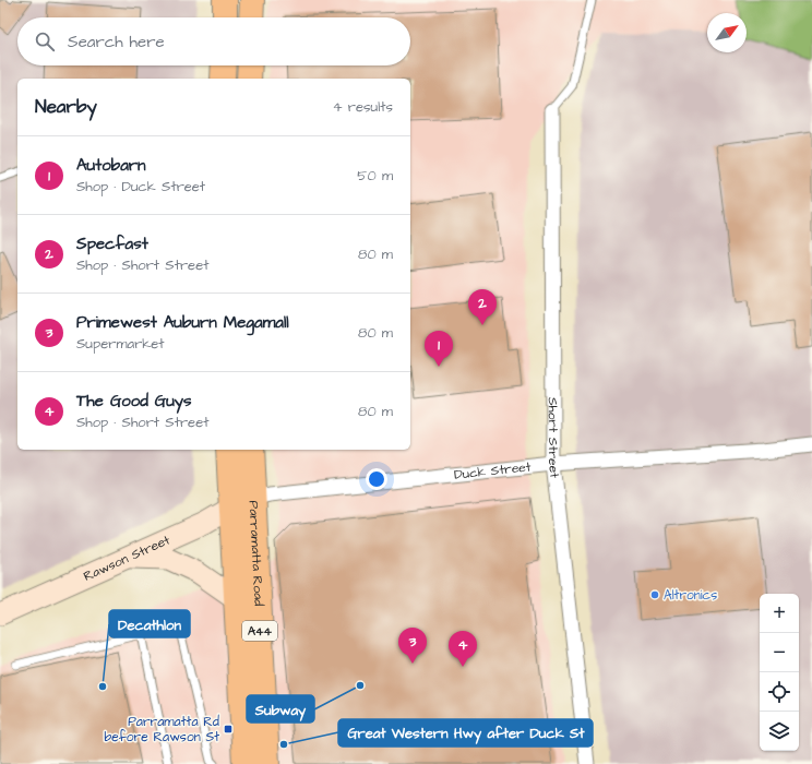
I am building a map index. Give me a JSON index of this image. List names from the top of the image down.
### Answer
{
  "streets": {
    "highway": ["Parramatta Road", "A44"],
    "main road": ["Rawson Street"],
    "street": ["Short Street", "Duck Street"]
  },
  "crossings": [
    ["Short Street", "Duck Street"],
    ["Duck Street", "Parramatta Road"],
    ["Duck Street", "Rawson Street"],
    ["Parramatta Road", "Rawson Street"]
  ],
  "places": {
    "other": [
      "Altronics",
      "Subway",
      "Decathlon",
      "Great Western Hwy after Duck St"
    ],
    "transit": ["Parramatta Rd before Rawson St"]
  },
  "north": "top right",
  "page": {
    "search": "Search here",
    "heading": ["Nearby", "4 results"],
    "list": [
      {
        "mark": "1",
        "name": "Autobarn",
        "note": "Shop · Duck Street",
        "value": "50 m"
      },
      {
        "mark": "2",
        "name": "Specfast",
        "note": "Shop · Short Street",
        "value": "80 m"
      },
      {
        "mark": "3",
        "name": "Primewest Auburn Megamall",
        "note": "Supermarket",
        "value": "80 m"
      },
      {
        "mark": "4",
        "name": "The Good Guys",
        "note": "Shop · Short Street",
        "value": "80 m"
      }
    ],
    "pins": [
      "2",
      "1",
      "3",
      "4"
    ],
    "map_buttons": ["+", "−"]
  }
}
